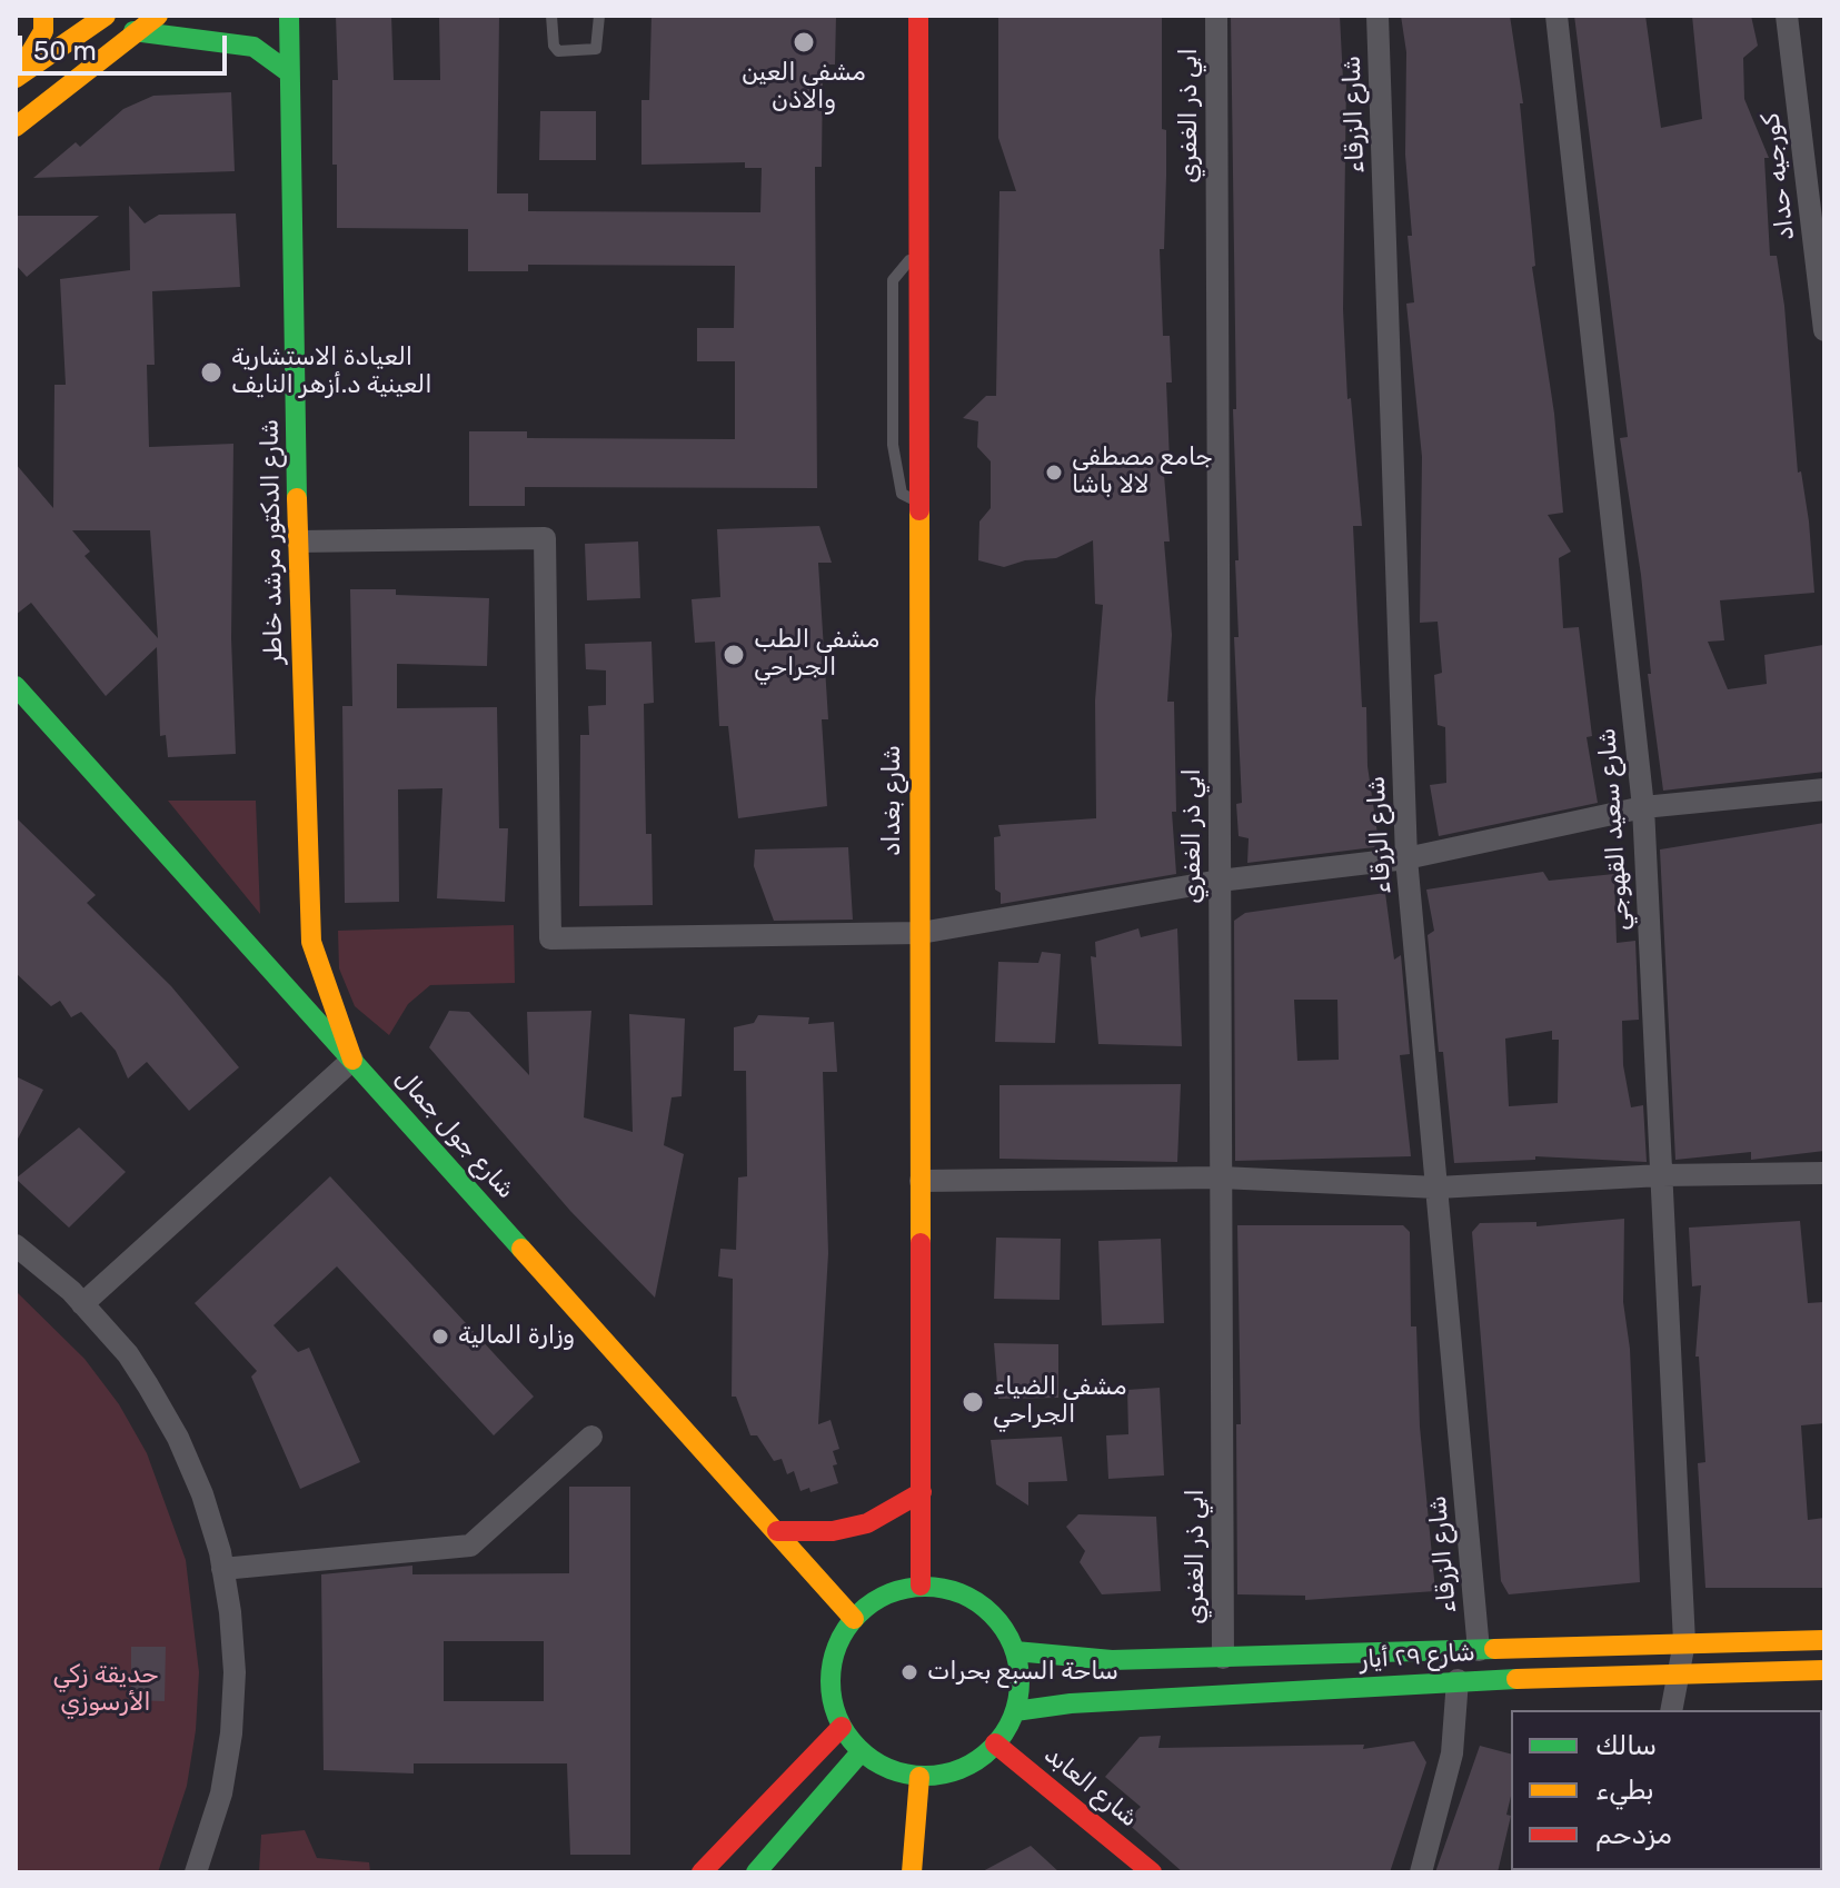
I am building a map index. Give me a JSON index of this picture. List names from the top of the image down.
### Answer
{
  "streets": {
    "main road": [
      "شارع الدكتور مرشد خاطر",
      "شارع بغداد",
      "شارع جول جمال",
      "شارع ٢٩ أيار",
      "شارع العابد"
    ],
    "street": [
      "شارع الزرقاء",
      "ابي ذر الغفري",
      "كورجيه حداد",
      "شارع سعيد القهوجي"
    ]
  },
  "crossings": [
    ["شارع الزرقاء", "شارع ٢٩ أيار"],
    ["ابي ذر الغفري", "شارع ٢٩ أيار"],
    ["شارع الدكتور مرشد خاطر", "شارع جول جمال"],
    ["شارع بغداد", "شارع جول جمال"],
    ["شارع بغداد", "شارع ٢٩ أيار"],
    ["شارع بغداد", "شارع العابد"],
    ["شارع سعيد القهوجي", "شارع ٢٩ أيار"],
    ["شارع جول جمال", "شارع ٢٩ أيار"],
    ["شارع جول جمال", "شارع العابد"],
    ["شارع ٢٩ أيار", "شارع العابد"]
  ],
  "parks": ["حديقة زكي الأرسوزي"],
  "places": [
    "مشفى العين والاذن",
    "العيادة الاستشارية العينية د.أزهر النايف",
    "جامع مصطفى لالا باشا",
    "مشفى الطب الجراحي",
    "وزارة المالية",
    "مشفى الضياء الجراحي",
    "ساحة السبع بحرات"
  ],
  "legend": ["سالك", "بطيء", "مزدحم"],
  "scale_bar": "50 m"
}
